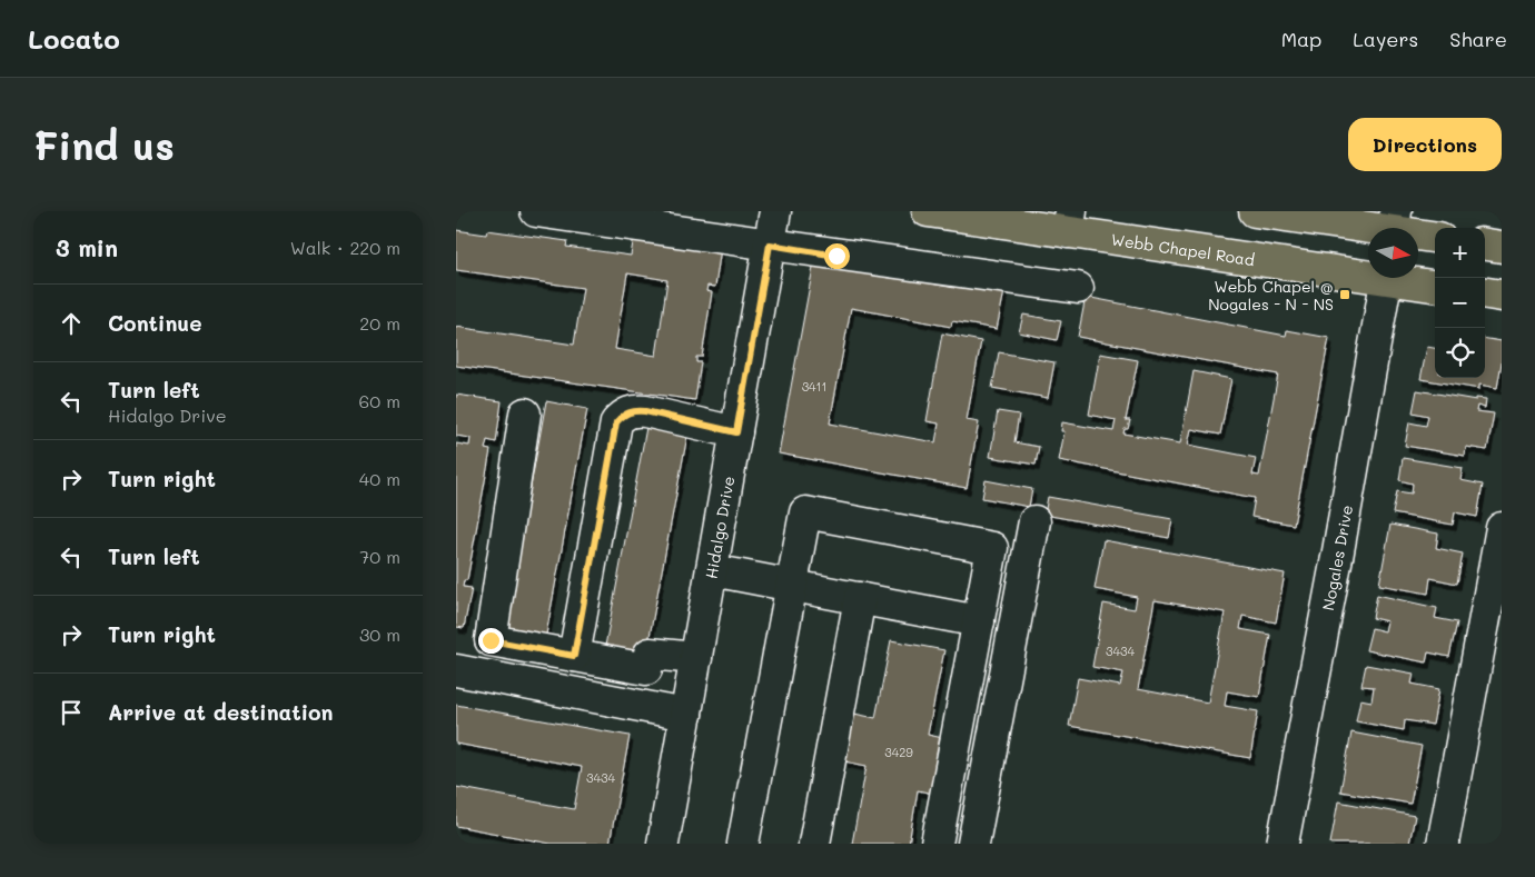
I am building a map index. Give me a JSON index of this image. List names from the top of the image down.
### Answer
{
  "streets": {
    "main road": ["Webb Chapel Road"],
    "street": ["Hidalgo Drive", "Nogales Drive"]
  },
  "places": {
    "transit": ["Webb Chapel @ Nogales - N - NS"]
  },
  "house_numbers": [
    "3411",
    "3434",
    "3429",
    "3434"
  ],
  "north": "right",
  "page": {
    "header": "Locato",
    "nav": ["Map", "Layers", "Share"],
    "buttons": "Directions",
    "title": "Find us",
    "heading": ["3 min", "Walk · 220 m"],
    "map_buttons": ["+", "−"],
    "list": [
      ["Continue", "20 m"],
      ["Turn left", "Hidalgo Drive", "60 m"],
      ["Turn right", "40 m"],
      ["Turn left", "70 m"],
      ["Turn right", "30 m"],
      "Arrive at destination"
    ]
  }
}
